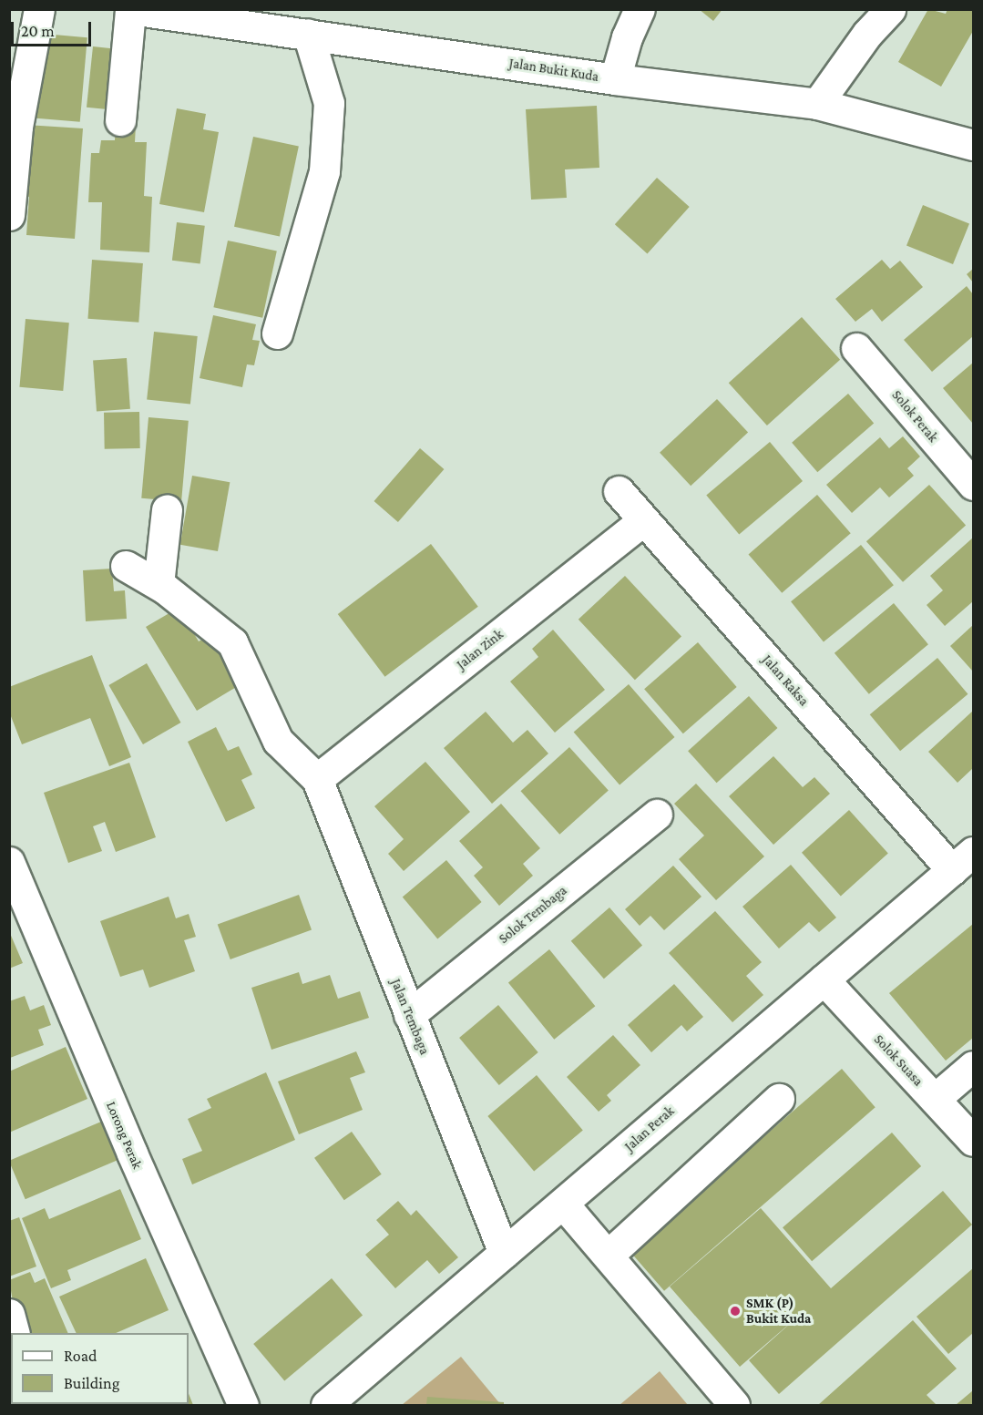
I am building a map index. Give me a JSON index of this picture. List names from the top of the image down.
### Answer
{
  "streets": {
    "street": [
      "Jalan Bukit Kuda",
      "Solok Perak",
      "Jalan Zink",
      "Jalan Raksa",
      "Solok Tembaga",
      "Jalan Tembaga",
      "Solok Suasa",
      "Jalan Perak",
      "Lorong Perak"
    ]
  },
  "crossings": [
    ["Jalan Zink", "Jalan Raksa"],
    ["Jalan Zink", "Jalan Tembaga"],
    ["Jalan Raksa", "Jalan Perak"],
    ["Solok Tembaga", "Jalan Tembaga"],
    ["Jalan Tembaga", "Jalan Perak"],
    ["Solok Suasa", "Jalan Perak"]
  ],
  "places": ["SMK (P) Bukit Kuda"],
  "legend": ["Road", "Building"],
  "scale_bar": "20 m"
}
